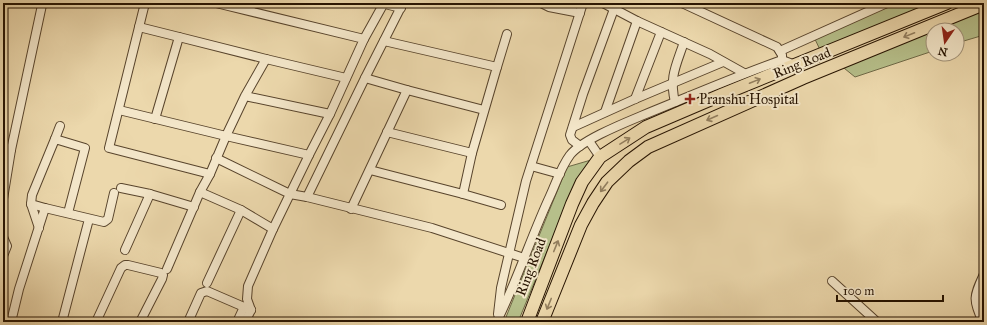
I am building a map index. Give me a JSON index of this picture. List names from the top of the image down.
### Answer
{
  "streets": {
    "main road": ["Ring Road"]
  },
  "places": {
    "health": ["Pranshu Hospital"]
  },
  "scale_bar": "100 m",
  "north": "bottom"
}
